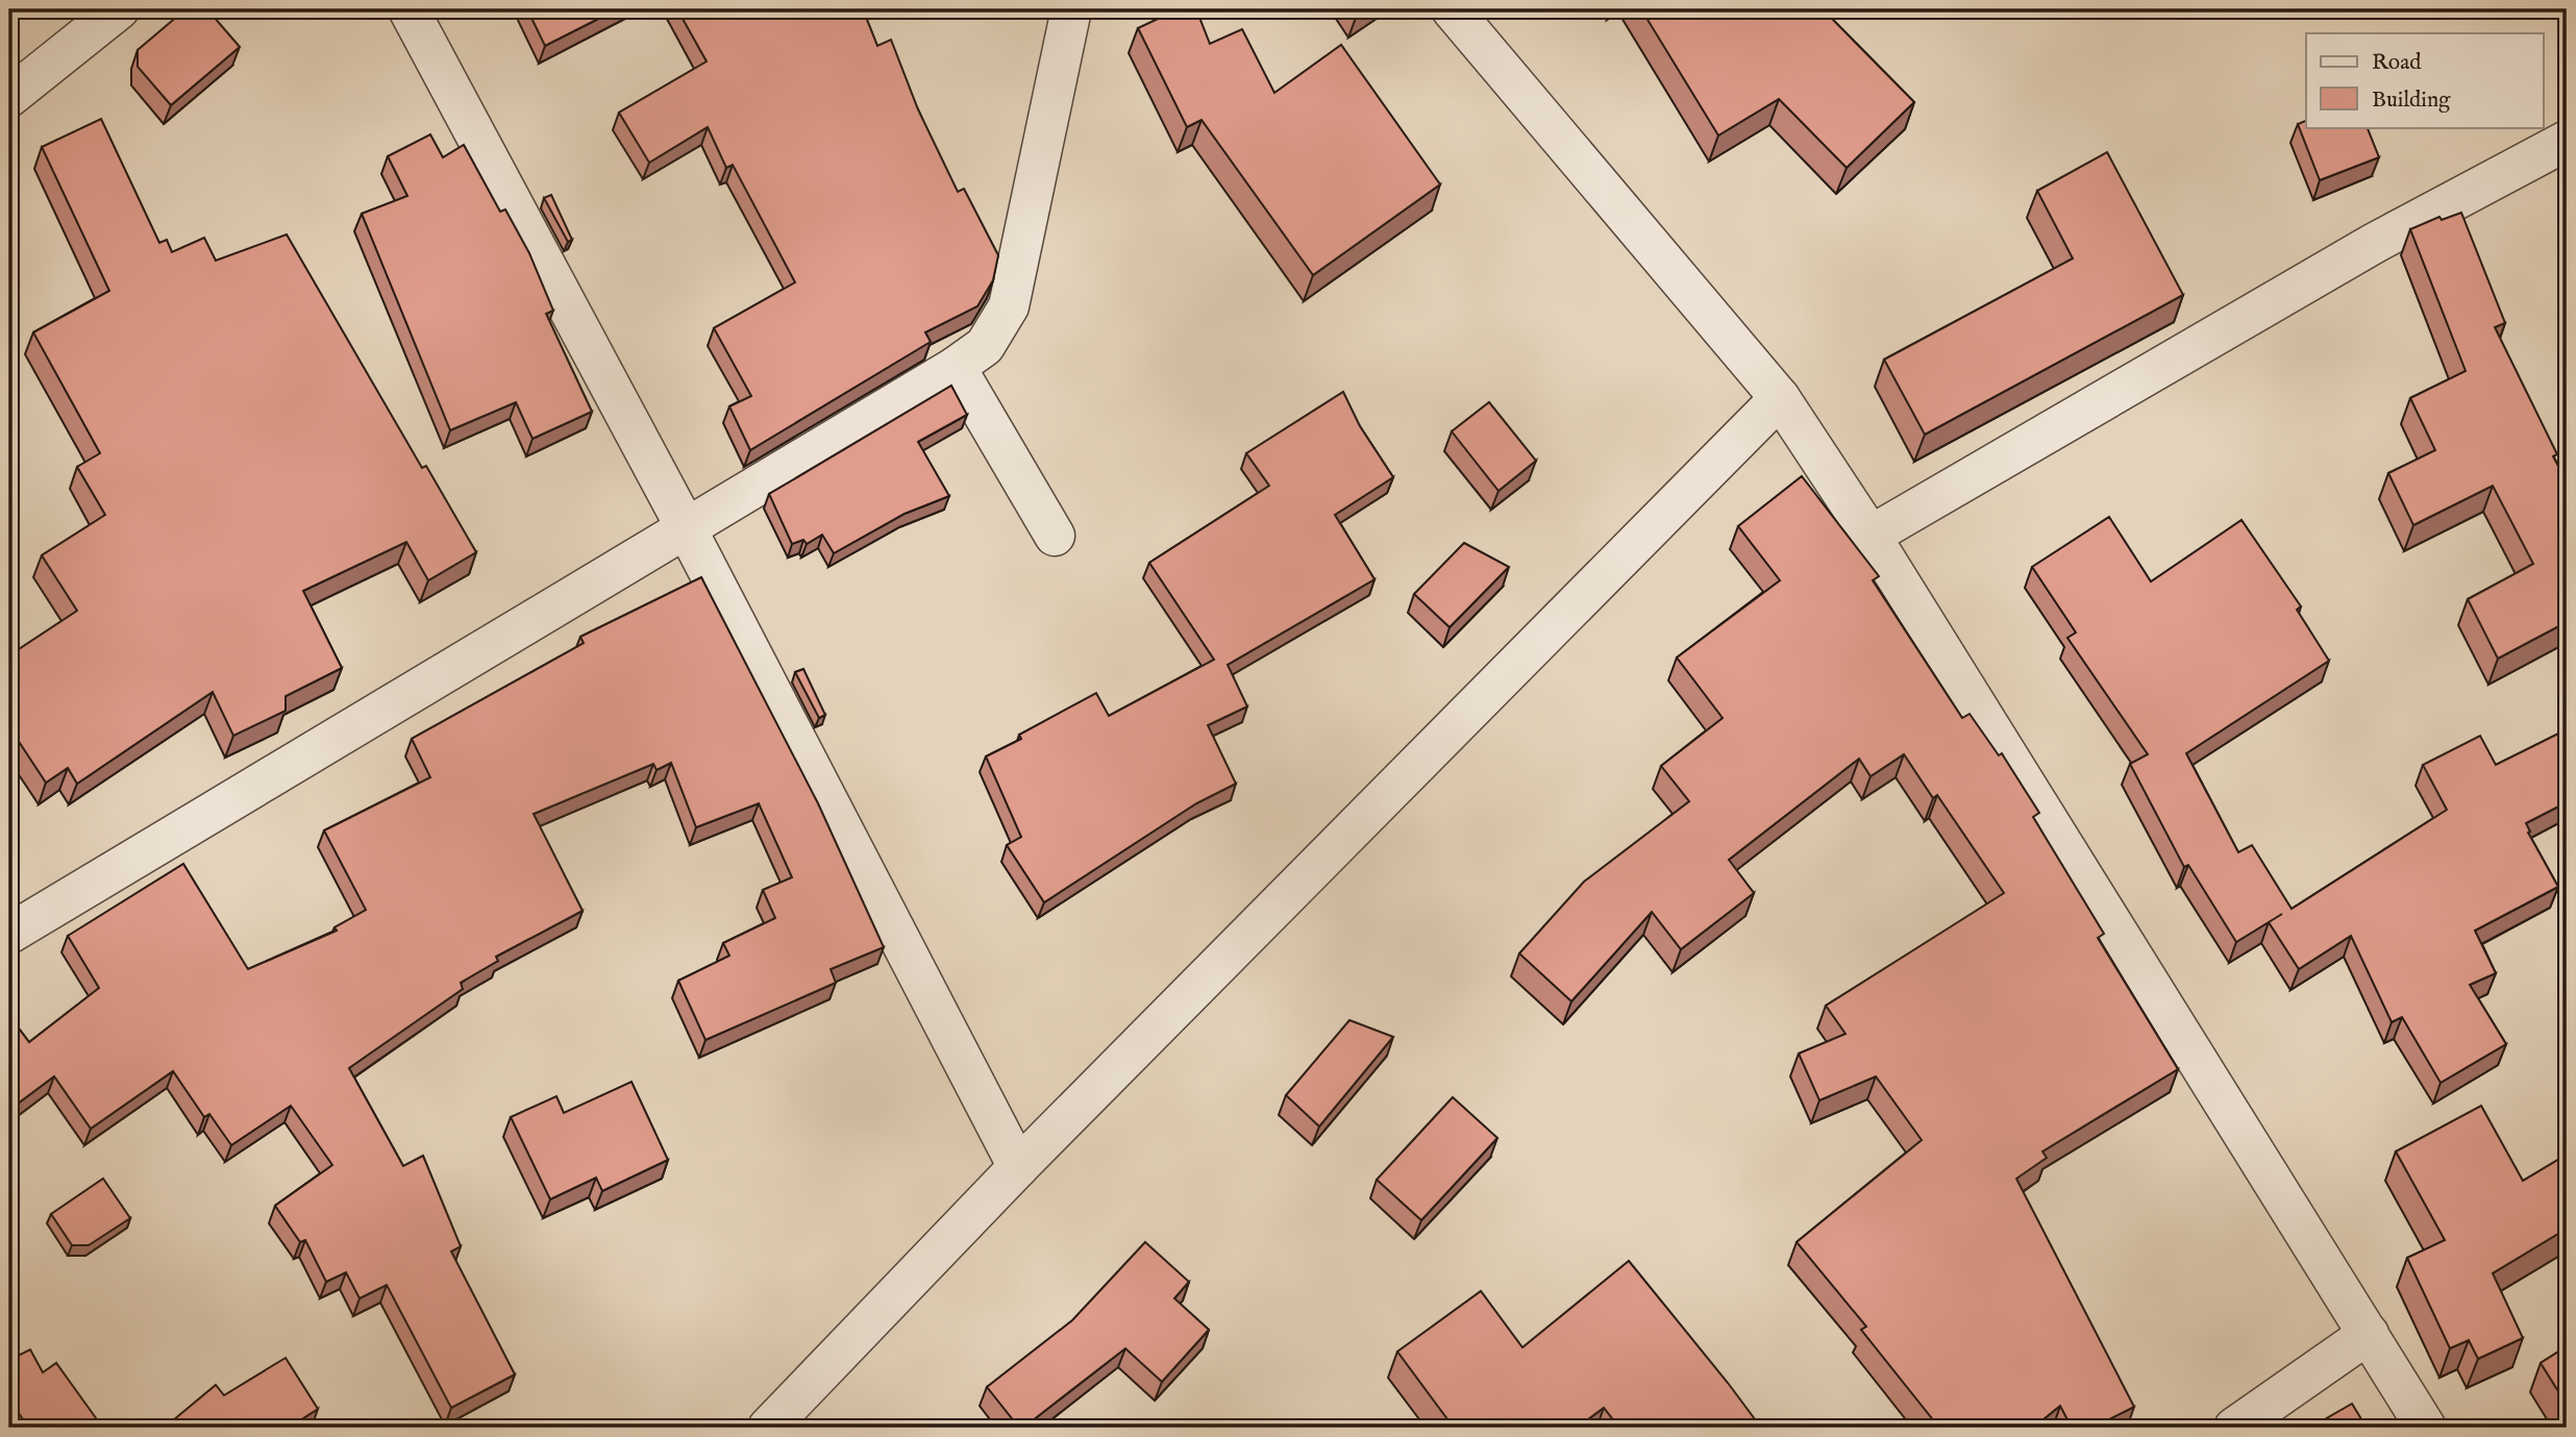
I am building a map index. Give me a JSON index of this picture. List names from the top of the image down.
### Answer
{
  "legend": ["Road", "Building"]
}
